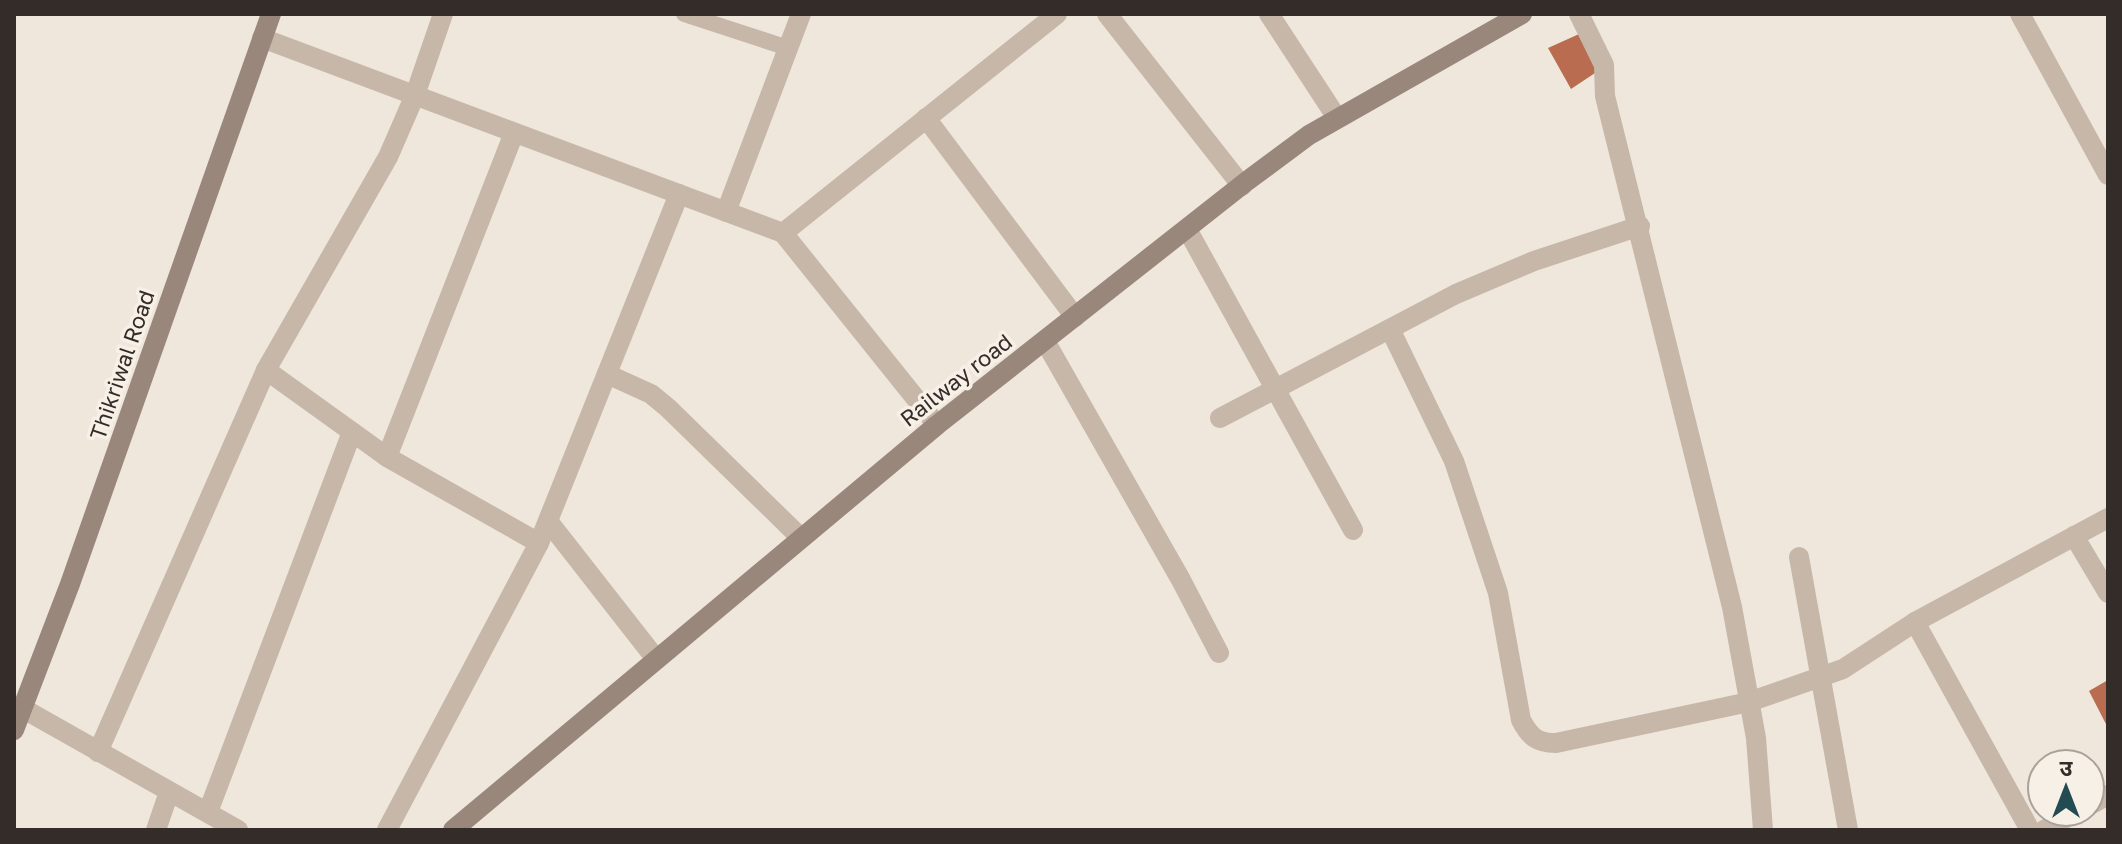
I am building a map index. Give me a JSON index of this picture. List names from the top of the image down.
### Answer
{
  "streets": {
    "main road": ["Thikriwal Road", "Railway road"]
  },
  "north": "top"
}
